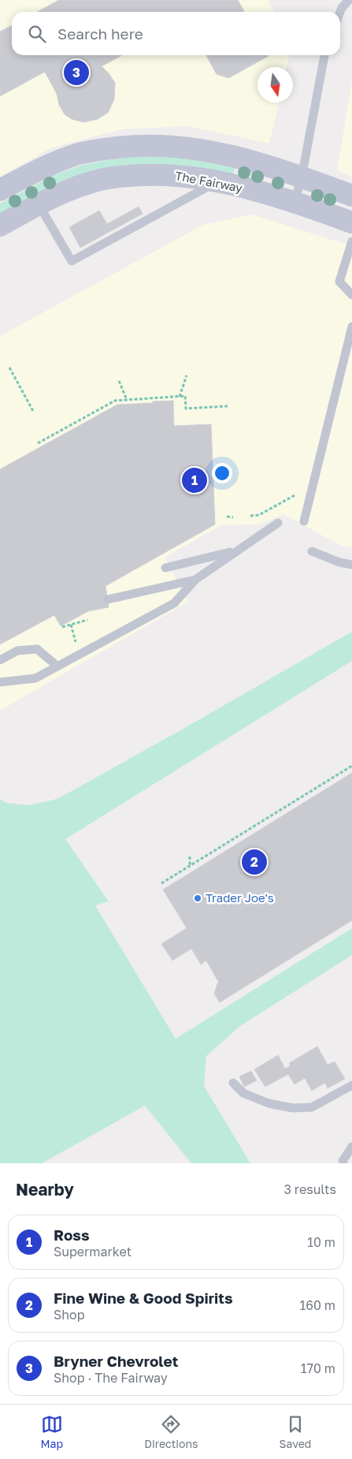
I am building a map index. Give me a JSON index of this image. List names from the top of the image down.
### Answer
{
  "streets": {
    "main road": ["The Fairway"]
  },
  "places": ["Trader Joe's"],
  "north": "bottom",
  "page": {
    "search": "Search here",
    "pins": ["3", "1", "2"],
    "heading": ["Nearby", "3 results"],
    "list": [
      {
        "mark": "1",
        "name": "Ross",
        "note": "Supermarket",
        "value": "10 m"
      },
      {
        "mark": "2",
        "name": "Fine Wine & Good Spirits",
        "note": "Shop",
        "value": "160 m"
      },
      {
        "mark": "3",
        "name": "Bryner Chevrolet",
        "note": "Shop · The Fairway",
        "value": "170 m"
      }
    ],
    "nav": ["Map", "Directions", "Saved"]
  }
}
